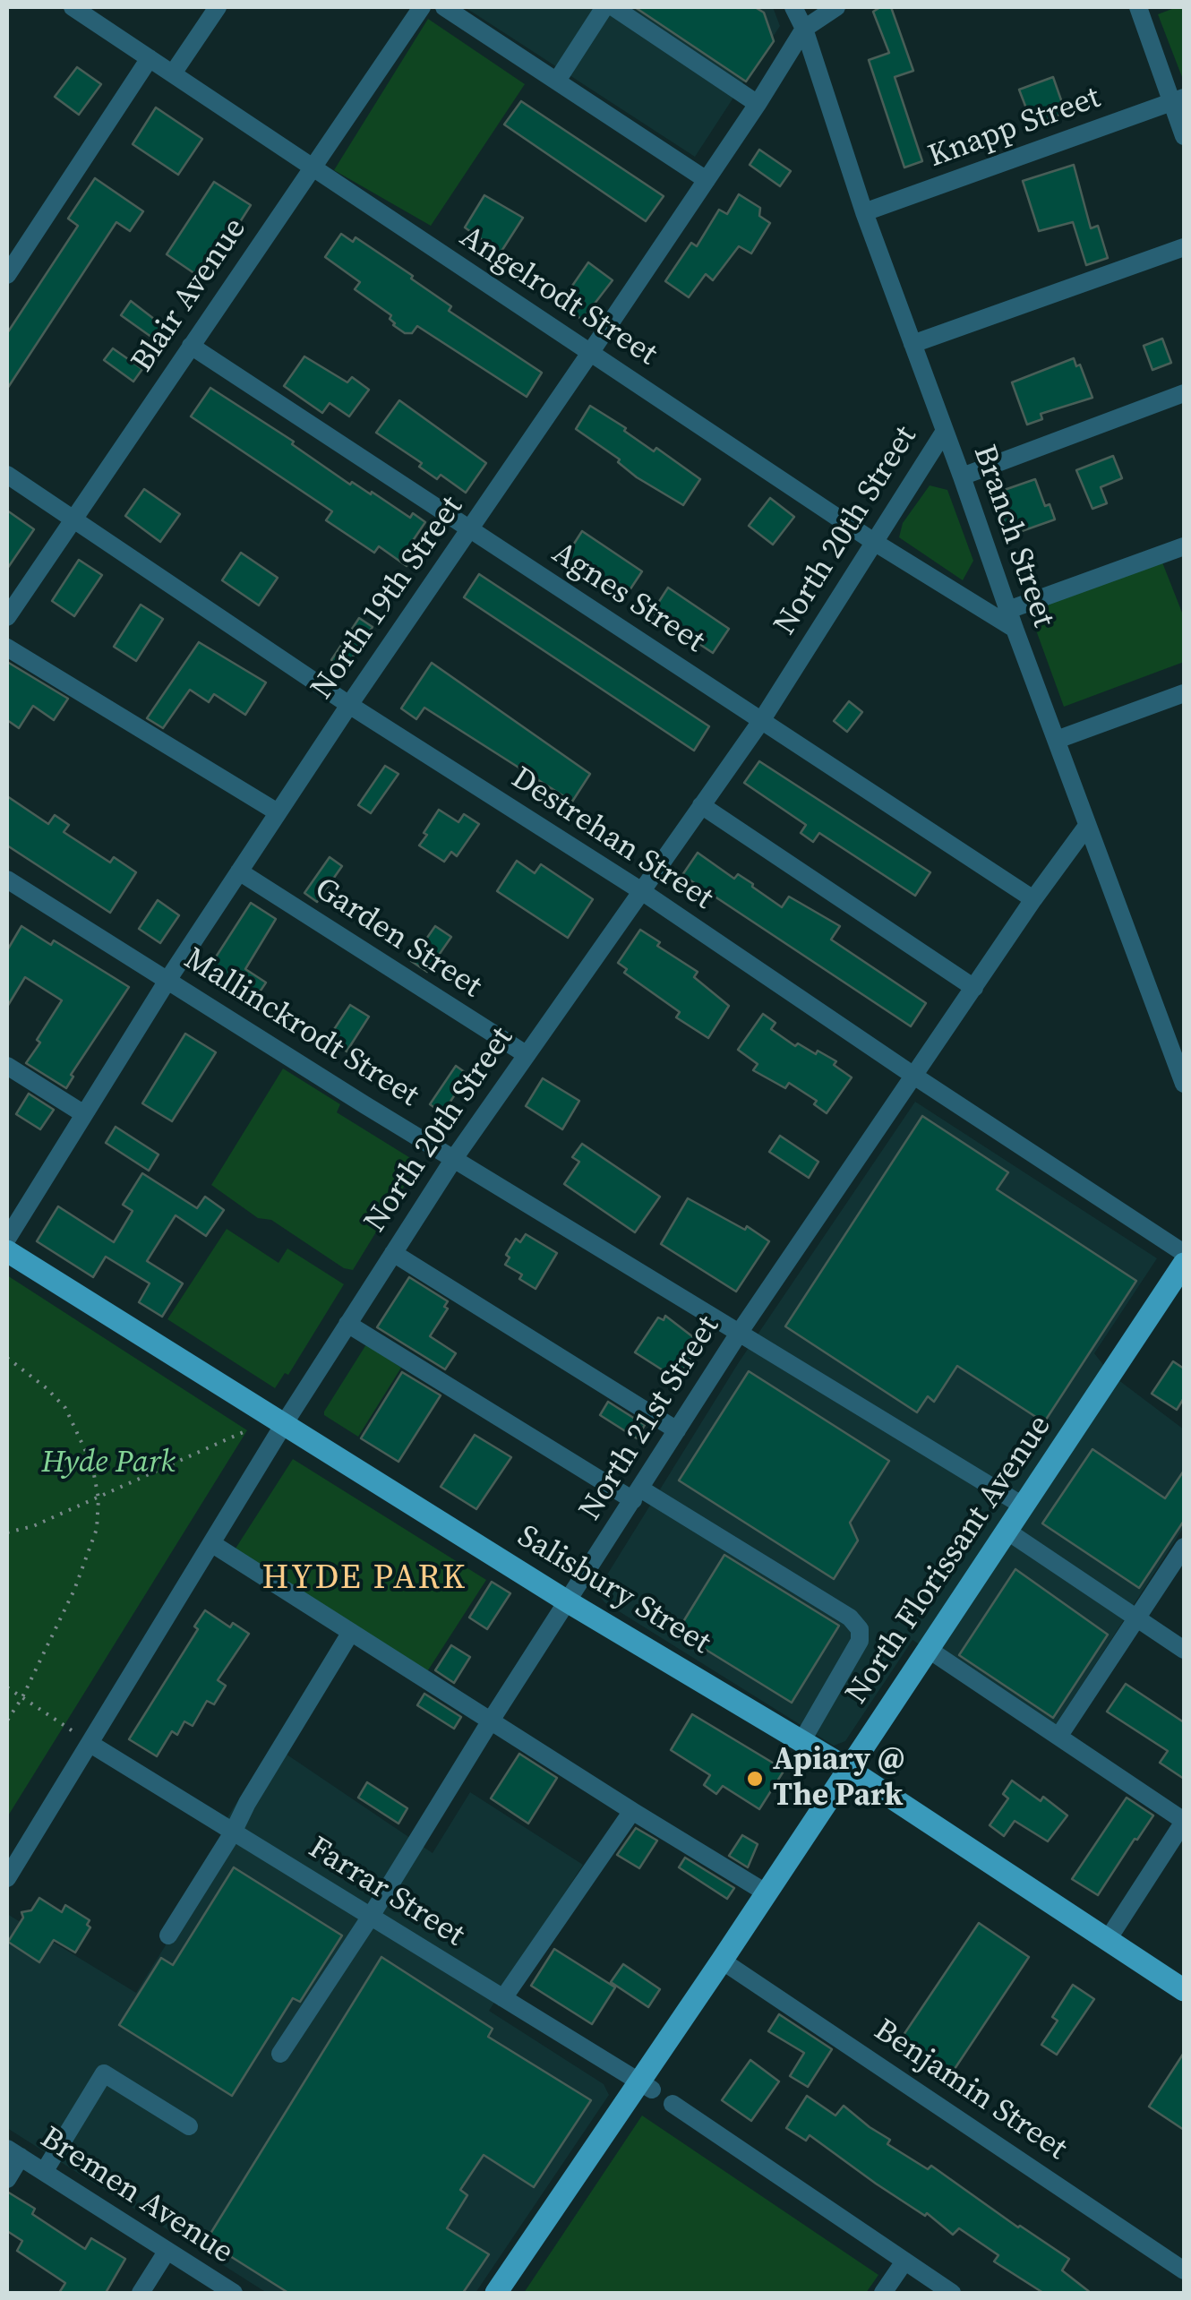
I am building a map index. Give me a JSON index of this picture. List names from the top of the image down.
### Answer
{
  "streets": {
    "main road": ["North Florissant Avenue", "Salisbury Street"],
    "street": [
      "Knapp Street",
      "Blair Avenue",
      "Angelrodt Street",
      "North 20th Street",
      "Branch Street",
      "North 19th Street",
      "Agnes Street",
      "Destrehan Street",
      "Garden Street",
      "Mallinckrodt Street",
      "North 21st Street",
      "Farrar Street",
      "Benjamin Street",
      "Bremen Avenue"
    ]
  },
  "crossings": [
    ["Knapp Street", "Branch Street"],
    ["Blair Avenue", "Angelrodt Street"],
    ["Blair Avenue", "Agnes Street"],
    ["Blair Avenue", "Destrehan Street"],
    ["Angelrodt Street", "North 20th Street"],
    ["Angelrodt Street", "Branch Street"],
    ["Angelrodt Street", "North 19th Street"],
    ["North 20th Street", "Branch Street"],
    ["North 20th Street", "Agnes Street"],
    ["North 20th Street", "Destrehan Street"],
    ["North 20th Street", "Garden Street"],
    ["North 20th Street", "Mallinckrodt Street"],
    ["North 20th Street", "Salisbury Street"],
    ["North 20th Street", "Farrar Street"],
    ["Branch Street", "North 19th Street"],
    ["Branch Street", "North 21st Street"],
    ["North 19th Street", "Agnes Street"],
    ["North 19th Street", "Destrehan Street"],
    ["North 19th Street", "Garden Street"],
    ["North 19th Street", "Mallinckrodt Street"],
    ["Agnes Street", "North 21st Street"],
    ["Destrehan Street", "North 21st Street"],
    ["Mallinckrodt Street", "North 21st Street"],
    ["Mallinckrodt Street", "North Florissant Avenue"],
    ["North 21st Street", "Salisbury Street"],
    ["North 21st Street", "Farrar Street"],
    ["North Florissant Avenue", "Salisbury Street"],
    ["North Florissant Avenue", "Farrar Street"],
    ["North Florissant Avenue", "Benjamin Street"]
  ],
  "districts": ["HYDE PARK"],
  "parks": ["Hyde Park"],
  "places": ["Apiary @ The Park"]
}
